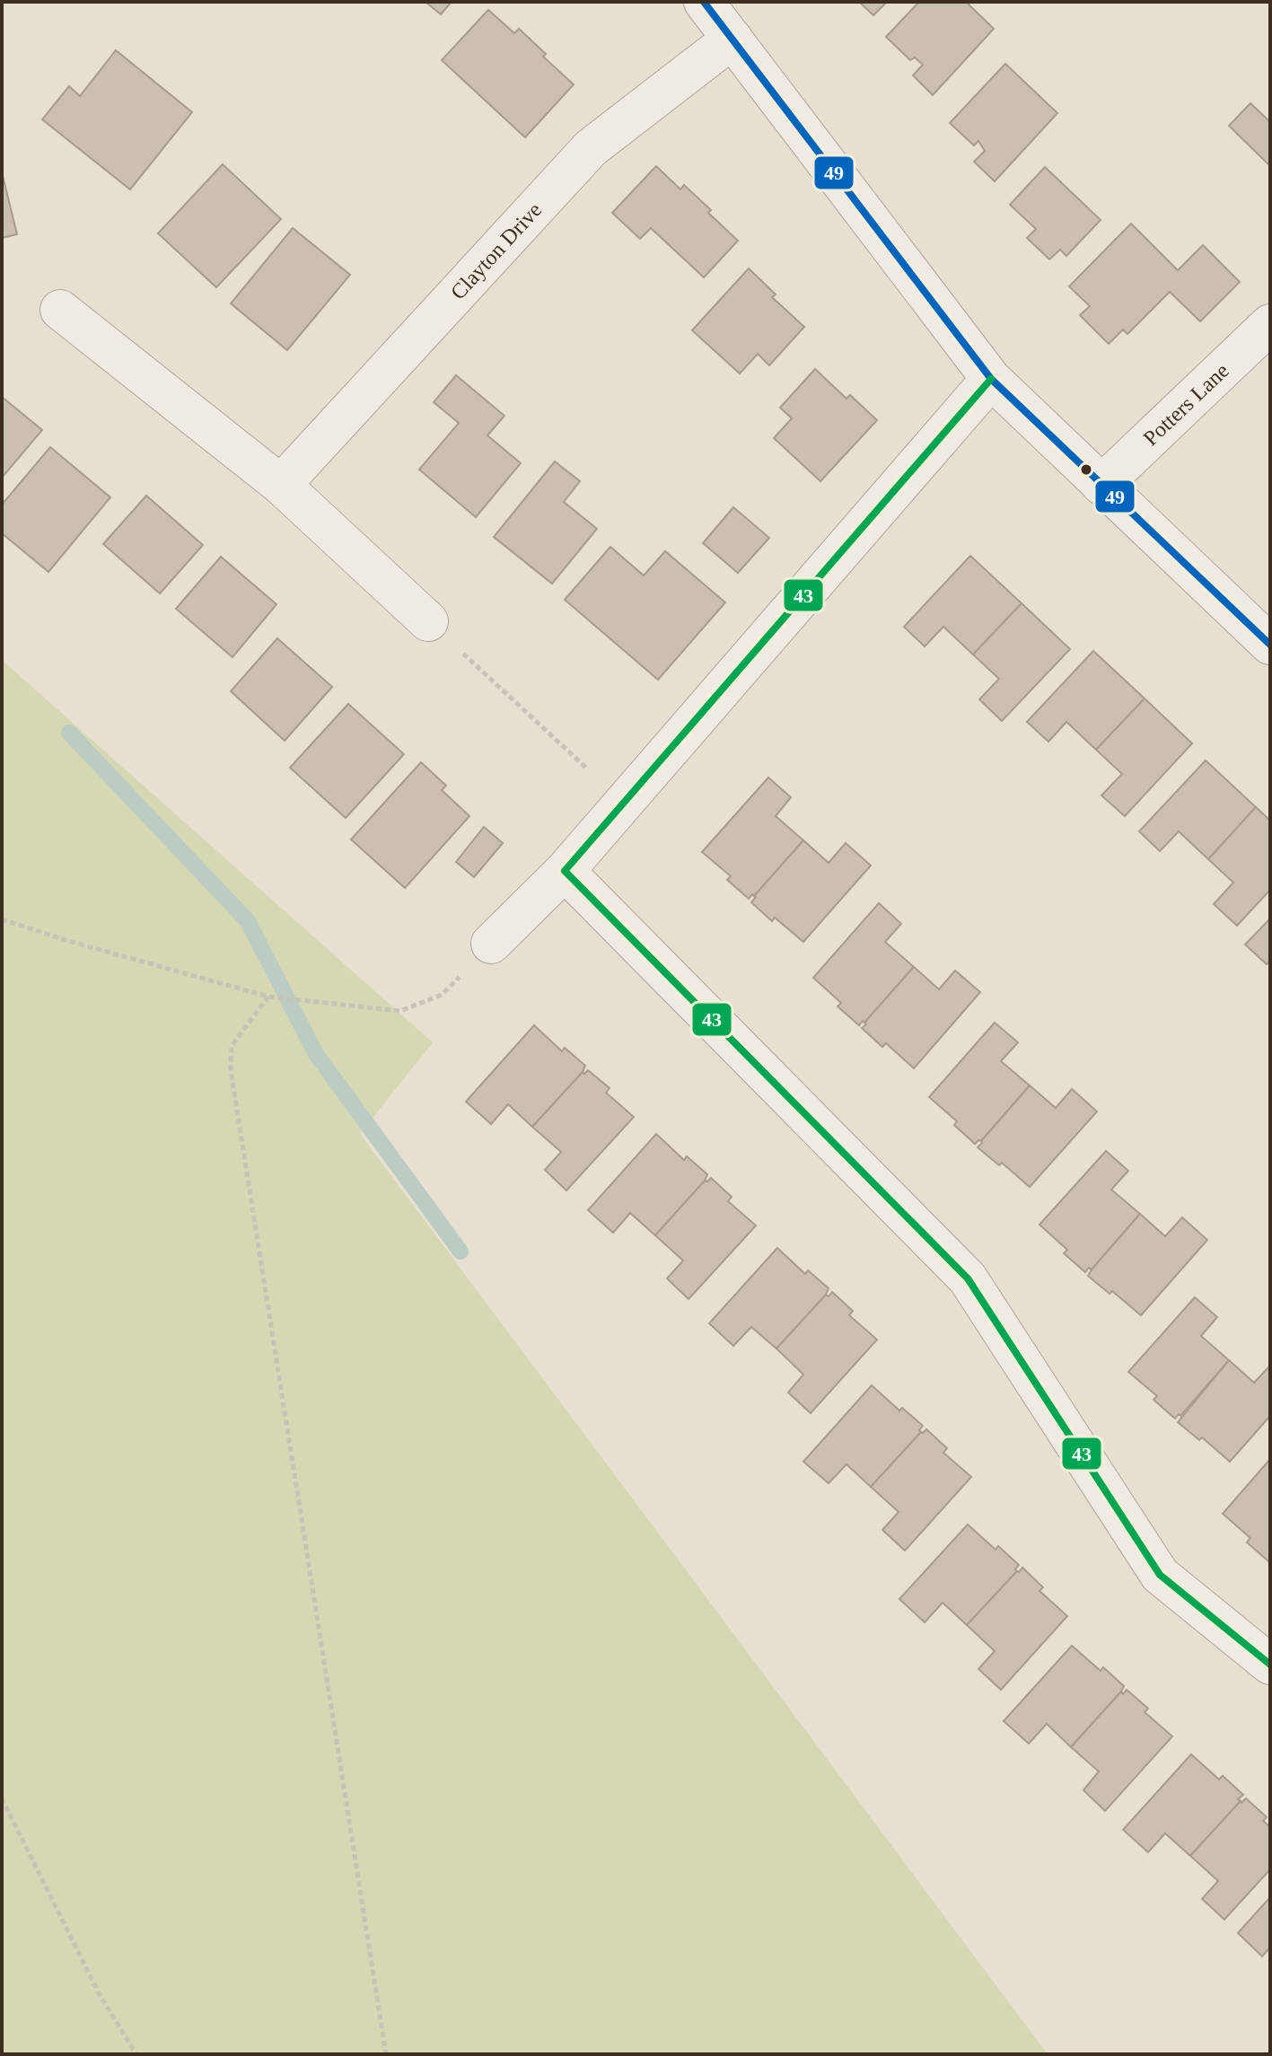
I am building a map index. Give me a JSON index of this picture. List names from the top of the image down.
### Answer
{
  "streets": {
    "street": ["Clayton Drive", "Potters Lane"]
  },
  "lines": ["transit line 49", "transit line 43"]
}
